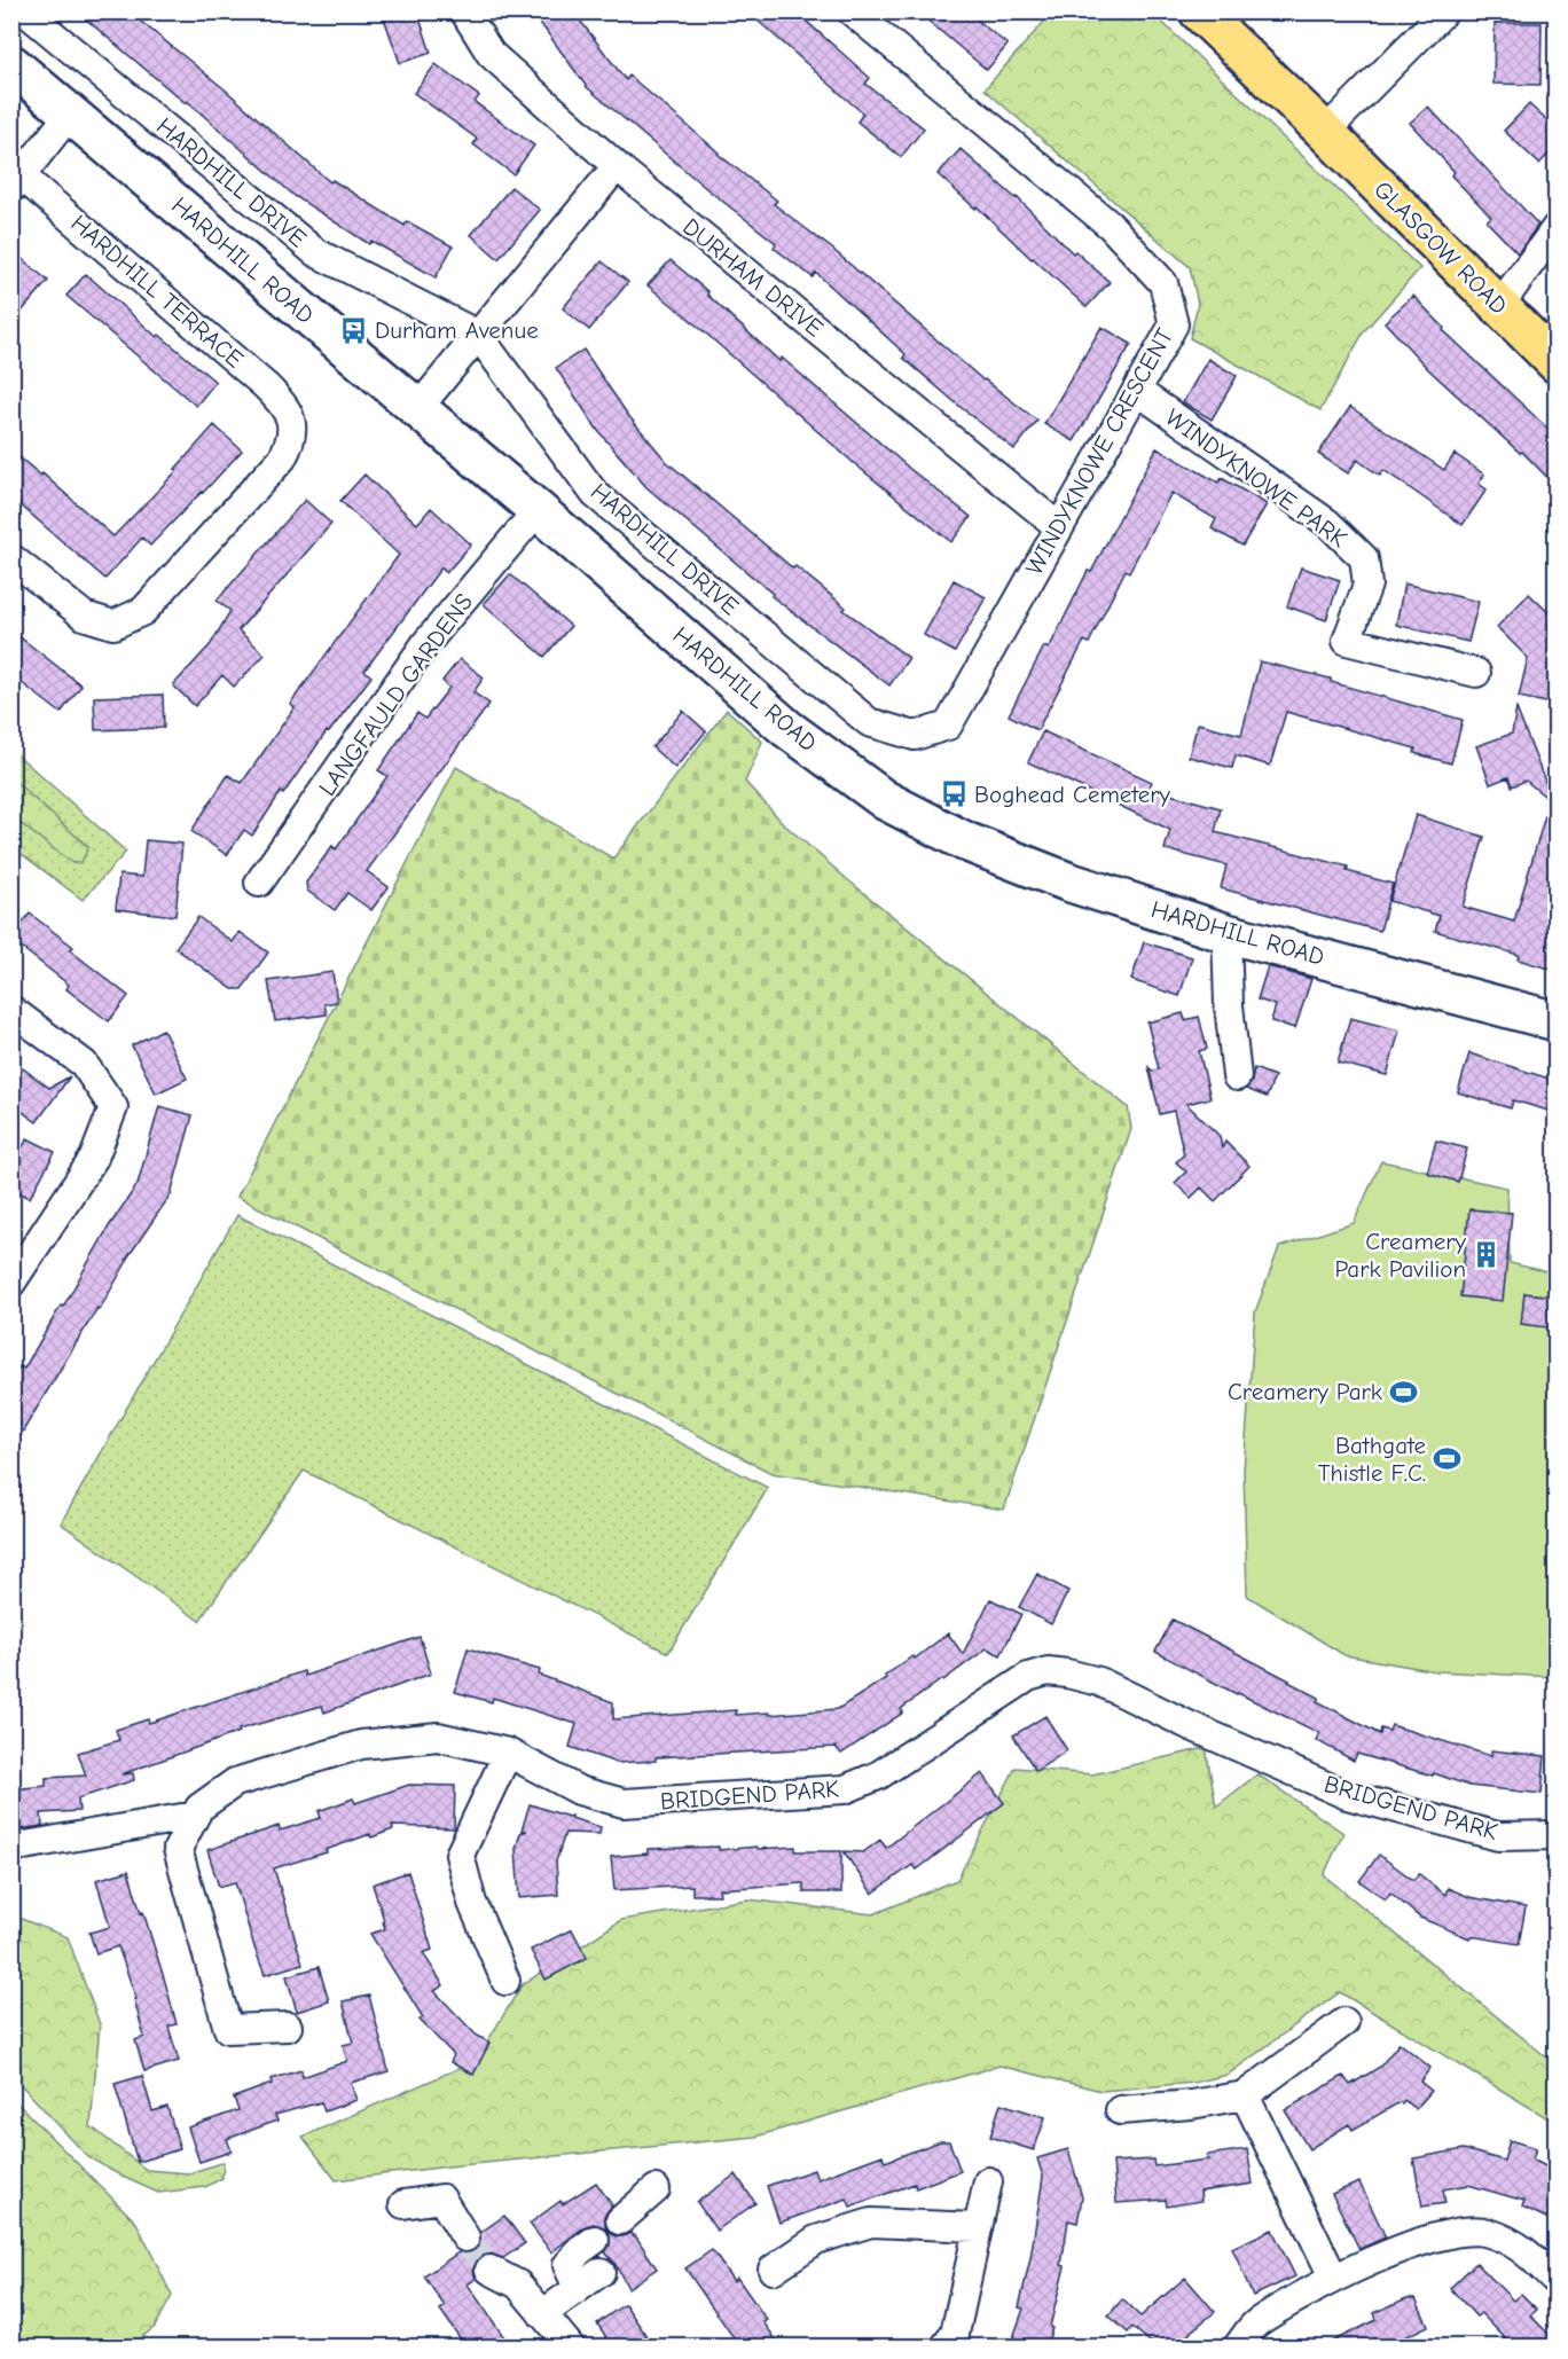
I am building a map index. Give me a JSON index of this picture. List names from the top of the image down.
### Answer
{
  "streets": {
    "main road": ["GLASGOW ROAD", "HARDHILL ROAD"],
    "street": [
      "HARDHILL DRIVE",
      "DURHAM DRIVE",
      "HARDHILL TERRACE",
      "WINDYKNOWE CRESCENT",
      "WINDYKNOWE PARK",
      "LANGFAULD GARDENS",
      "BRIDGEND PARK"
    ]
  },
  "crossings": [
    ["HARDHILL DRIVE", "WINDYKNOWE CRESCENT"],
    ["HARDHILL ROAD", "LANGFAULD GARDENS"],
    ["DURHAM DRIVE", "WINDYKNOWE CRESCENT"],
    ["WINDYKNOWE CRESCENT", "WINDYKNOWE PARK"]
  ],
  "places": {
    "bus stop": ["Durham Avenue", "Boghead Cemetery"],
    "building": ["Creamery Park Pavilion"],
    "sports": ["Creamery Park", "Bathgate Thistle F.C."]
  }
}
